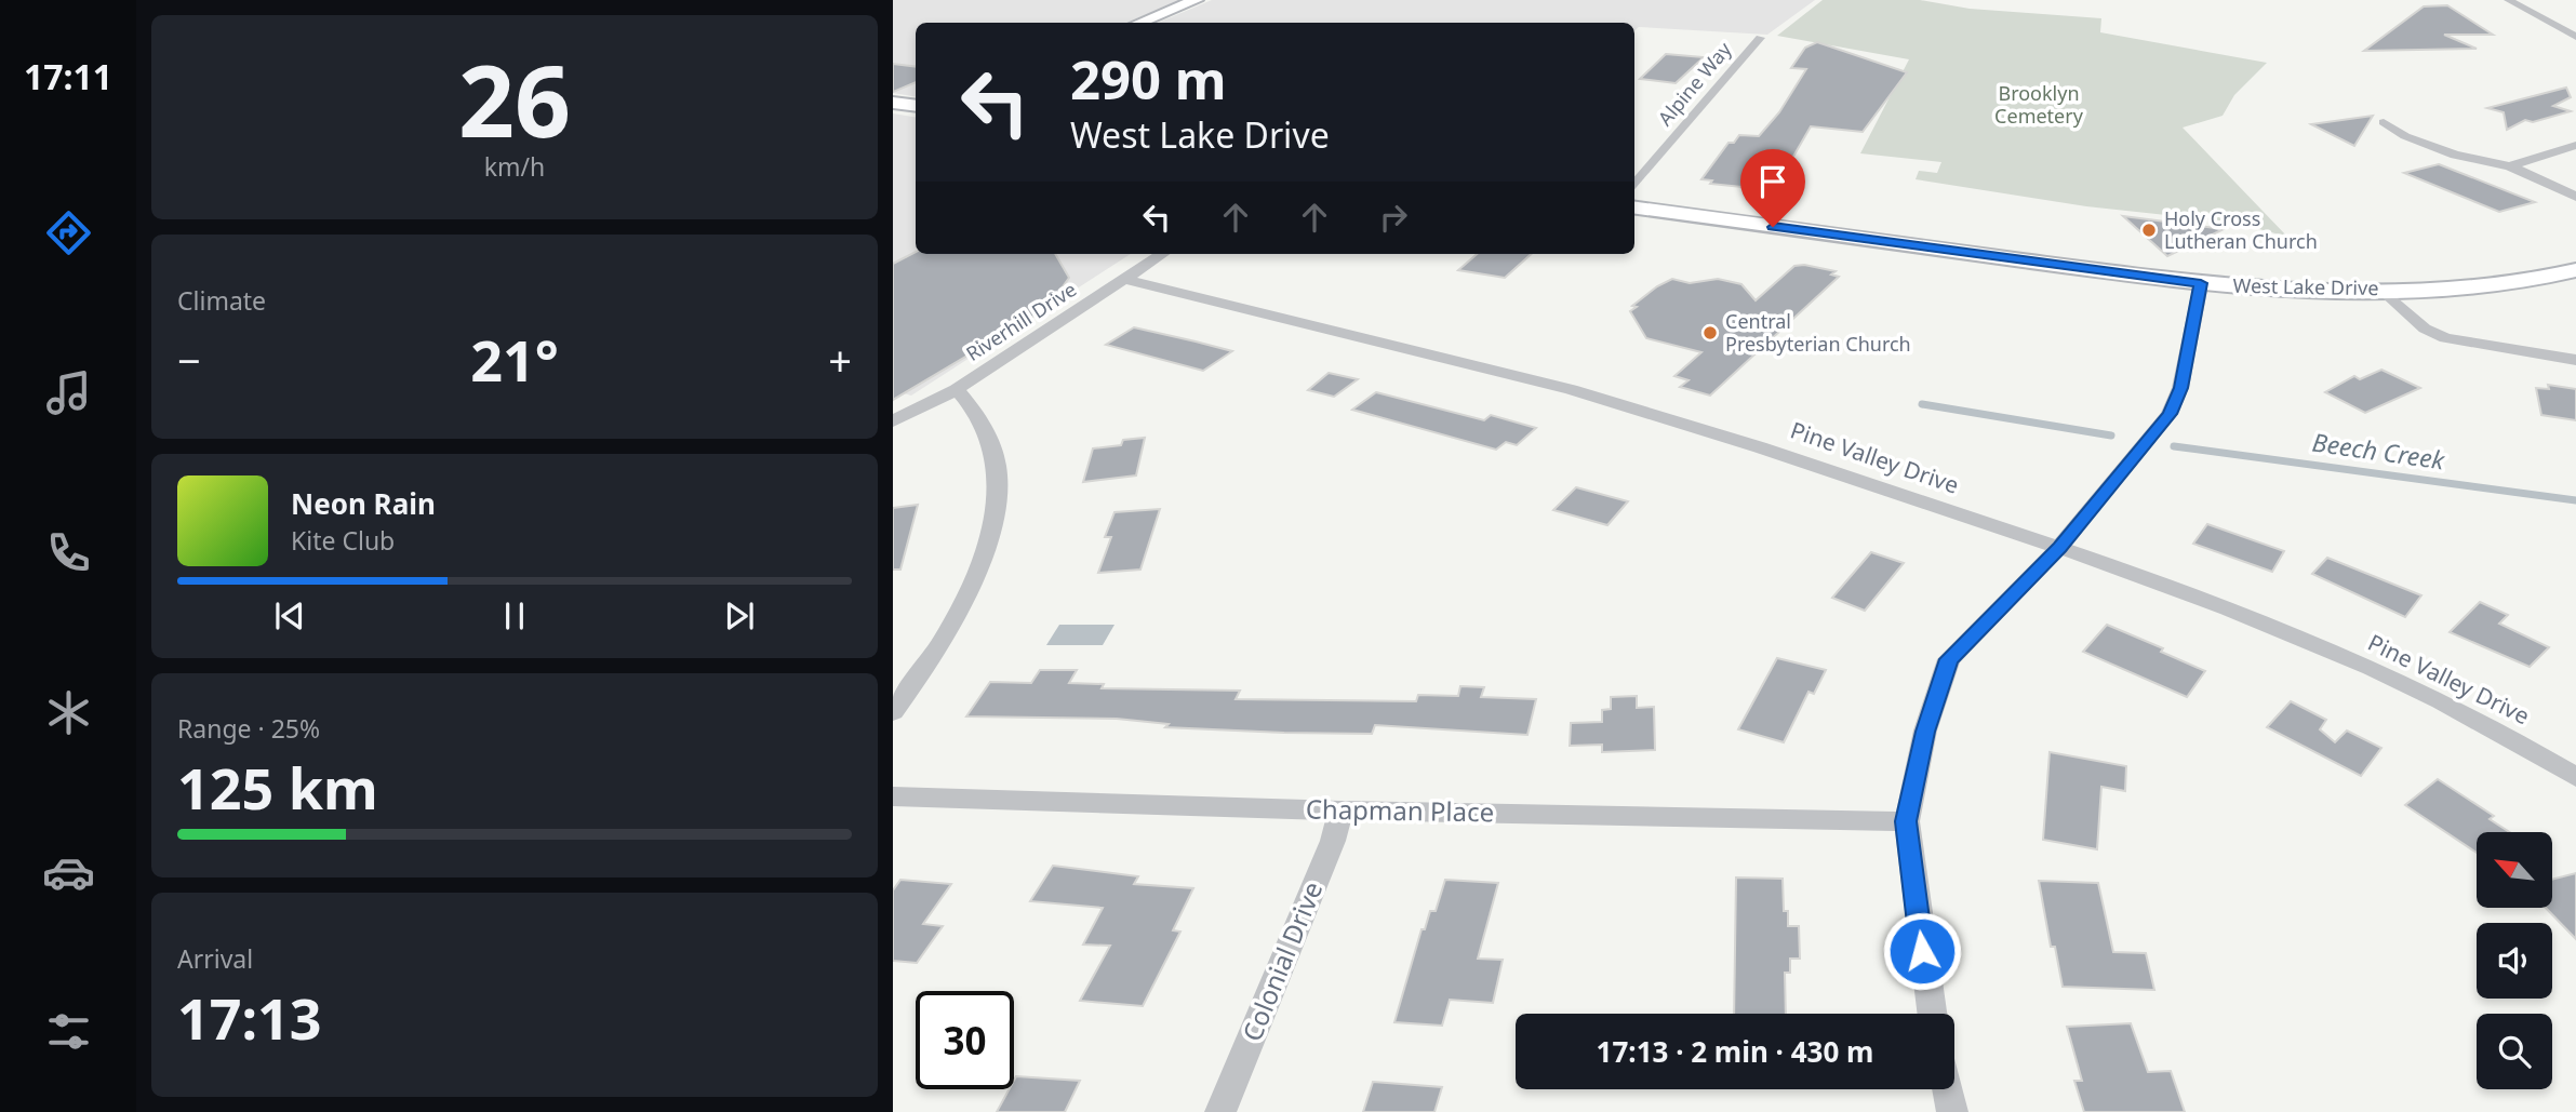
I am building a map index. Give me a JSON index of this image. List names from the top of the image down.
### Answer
{
  "streets": {
    "main road": ["West Lake Drive"],
    "street": [
      "Alpine Way",
      "Riverhill Drive",
      "Pine Valley Drive",
      "Chapman Place",
      "Colonial Drive"
    ]
  },
  "crossings": [
    ["Riverhill Drive", "Pine Valley Drive"],
    ["Chapman Place", "Colonial Drive"]
  ],
  "water": ["Beech Creek"],
  "parks": ["Brooklyn Cemetery"],
  "places": ["Holy Cross Lutheran Church", "Central Presbyterian Church"],
  "north": "top left",
  "page": {
    "tabs": "17:11",
    "tile": [
      ["26", "km/h"],
      "Climate",
      ["Range · 25%", "125 km"],
      ["Arrival", "17:13"]
    ],
    "turn": ["290 m", "West Lake Drive"],
    "heat": ["−", "21°", "+"],
    "song": ["Neon Rain", "Kite Club"],
    "limit": "30",
    "trip": "17:13 · 2 min · 430 m"
  }
}
